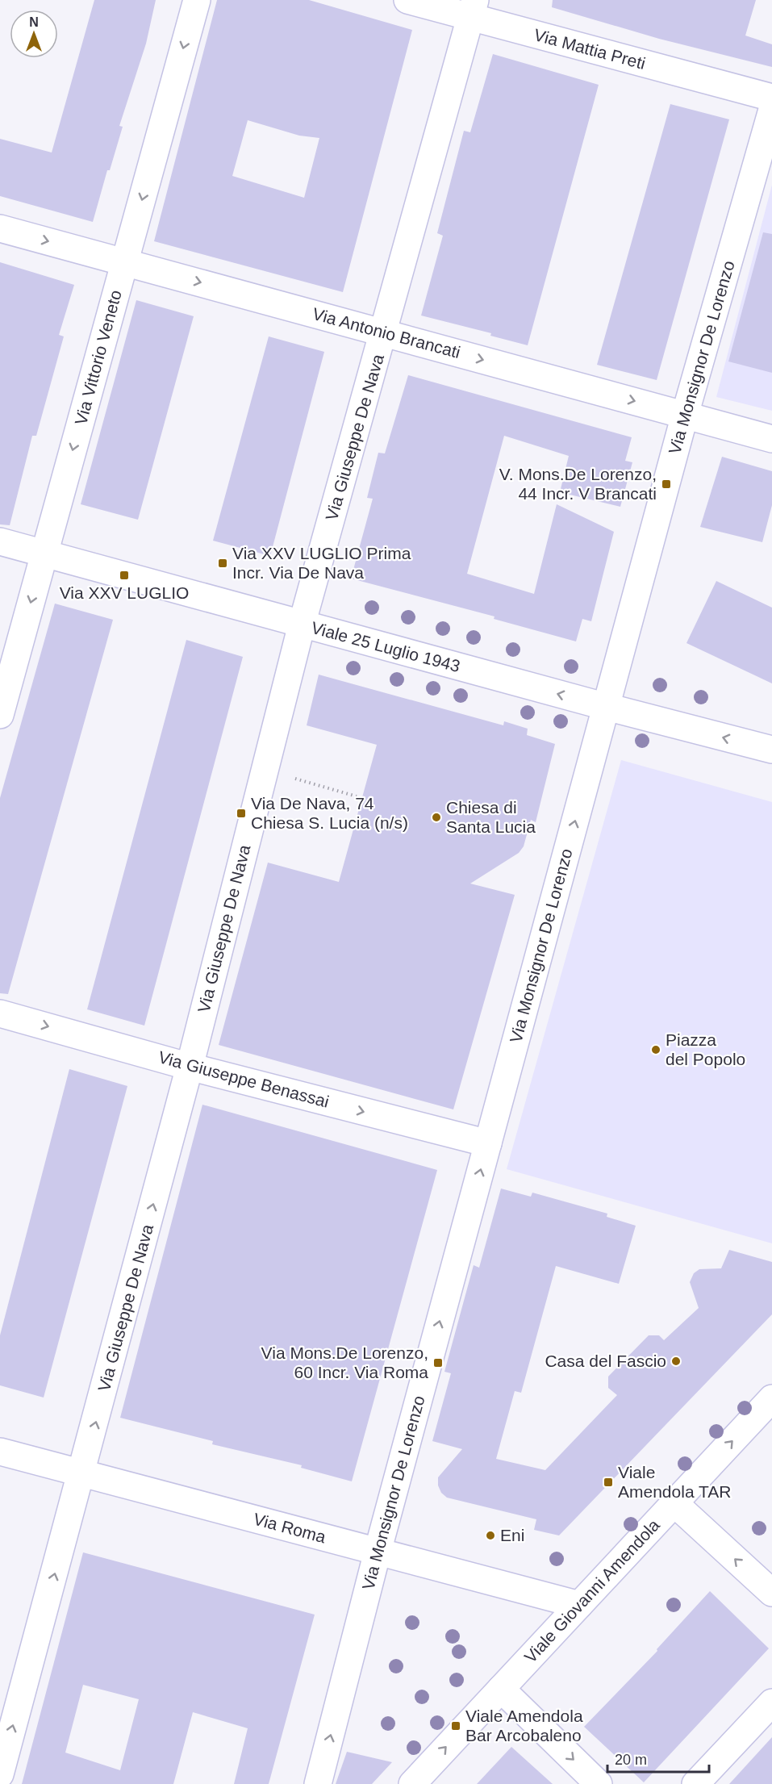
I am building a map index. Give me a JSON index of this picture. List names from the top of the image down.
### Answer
{
  "streets": {
    "street": [
      "Via Mattia Preti",
      "Via Antonio Brancati",
      "Via Vittorio Veneto",
      "Via Monsignor De Lorenzo",
      "Via Giuseppe De Nava",
      "Viale 25 Luglio 1943",
      "Via Giuseppe Benassai",
      "Via Roma",
      "Viale Giovanni Amendola"
    ]
  },
  "crossings": [
    ["Via Mattia Preti", "Via Giuseppe De Nava"],
    ["Via Antonio Brancati", "Via Vittorio Veneto"],
    ["Via Antonio Brancati", "Via Monsignor De Lorenzo"],
    ["Via Antonio Brancati", "Via Giuseppe De Nava"],
    ["Via Vittorio Veneto", "Viale 25 Luglio 1943"],
    ["Via Monsignor De Lorenzo", "Viale 25 Luglio 1943"],
    ["Via Monsignor De Lorenzo", "Via Giuseppe Benassai"],
    ["Via Monsignor De Lorenzo", "Via Roma"],
    ["Via Giuseppe De Nava", "Viale 25 Luglio 1943"],
    ["Via Giuseppe De Nava", "Via Giuseppe Benassai"],
    ["Via Giuseppe De Nava", "Via Roma"],
    ["Via Roma", "Viale Giovanni Amendola"]
  ],
  "one_way": [
    "Via Antonio Brancati",
    "Via Vittorio Veneto",
    "Via Monsignor De Lorenzo",
    "Via Giuseppe De Nava",
    "Viale 25 Luglio 1943",
    "Via Giuseppe Benassai",
    "Viale Giovanni Amendola"
  ],
  "places": {
    "transit": [
      "V. Mons.De Lorenzo, 44 Incr. V Brancati",
      "Via XXV LUGLIO Prima Incr. Via De Nava",
      "Via XXV LUGLIO",
      "Via De Nava, 74 Chiesa S. Lucia (n/s)",
      "Via Mons.De Lorenzo, 60 Incr. Via Roma",
      "Viale Amendola TAR",
      "Viale Amendola Bar Arcobaleno"
    ],
    "other": [
      "Chiesa di Santa Lucia",
      "Piazza del Popolo",
      "Casa del Fascio",
      "Eni"
    ]
  },
  "scale_bar": "20 m",
  "north": "top"
}
